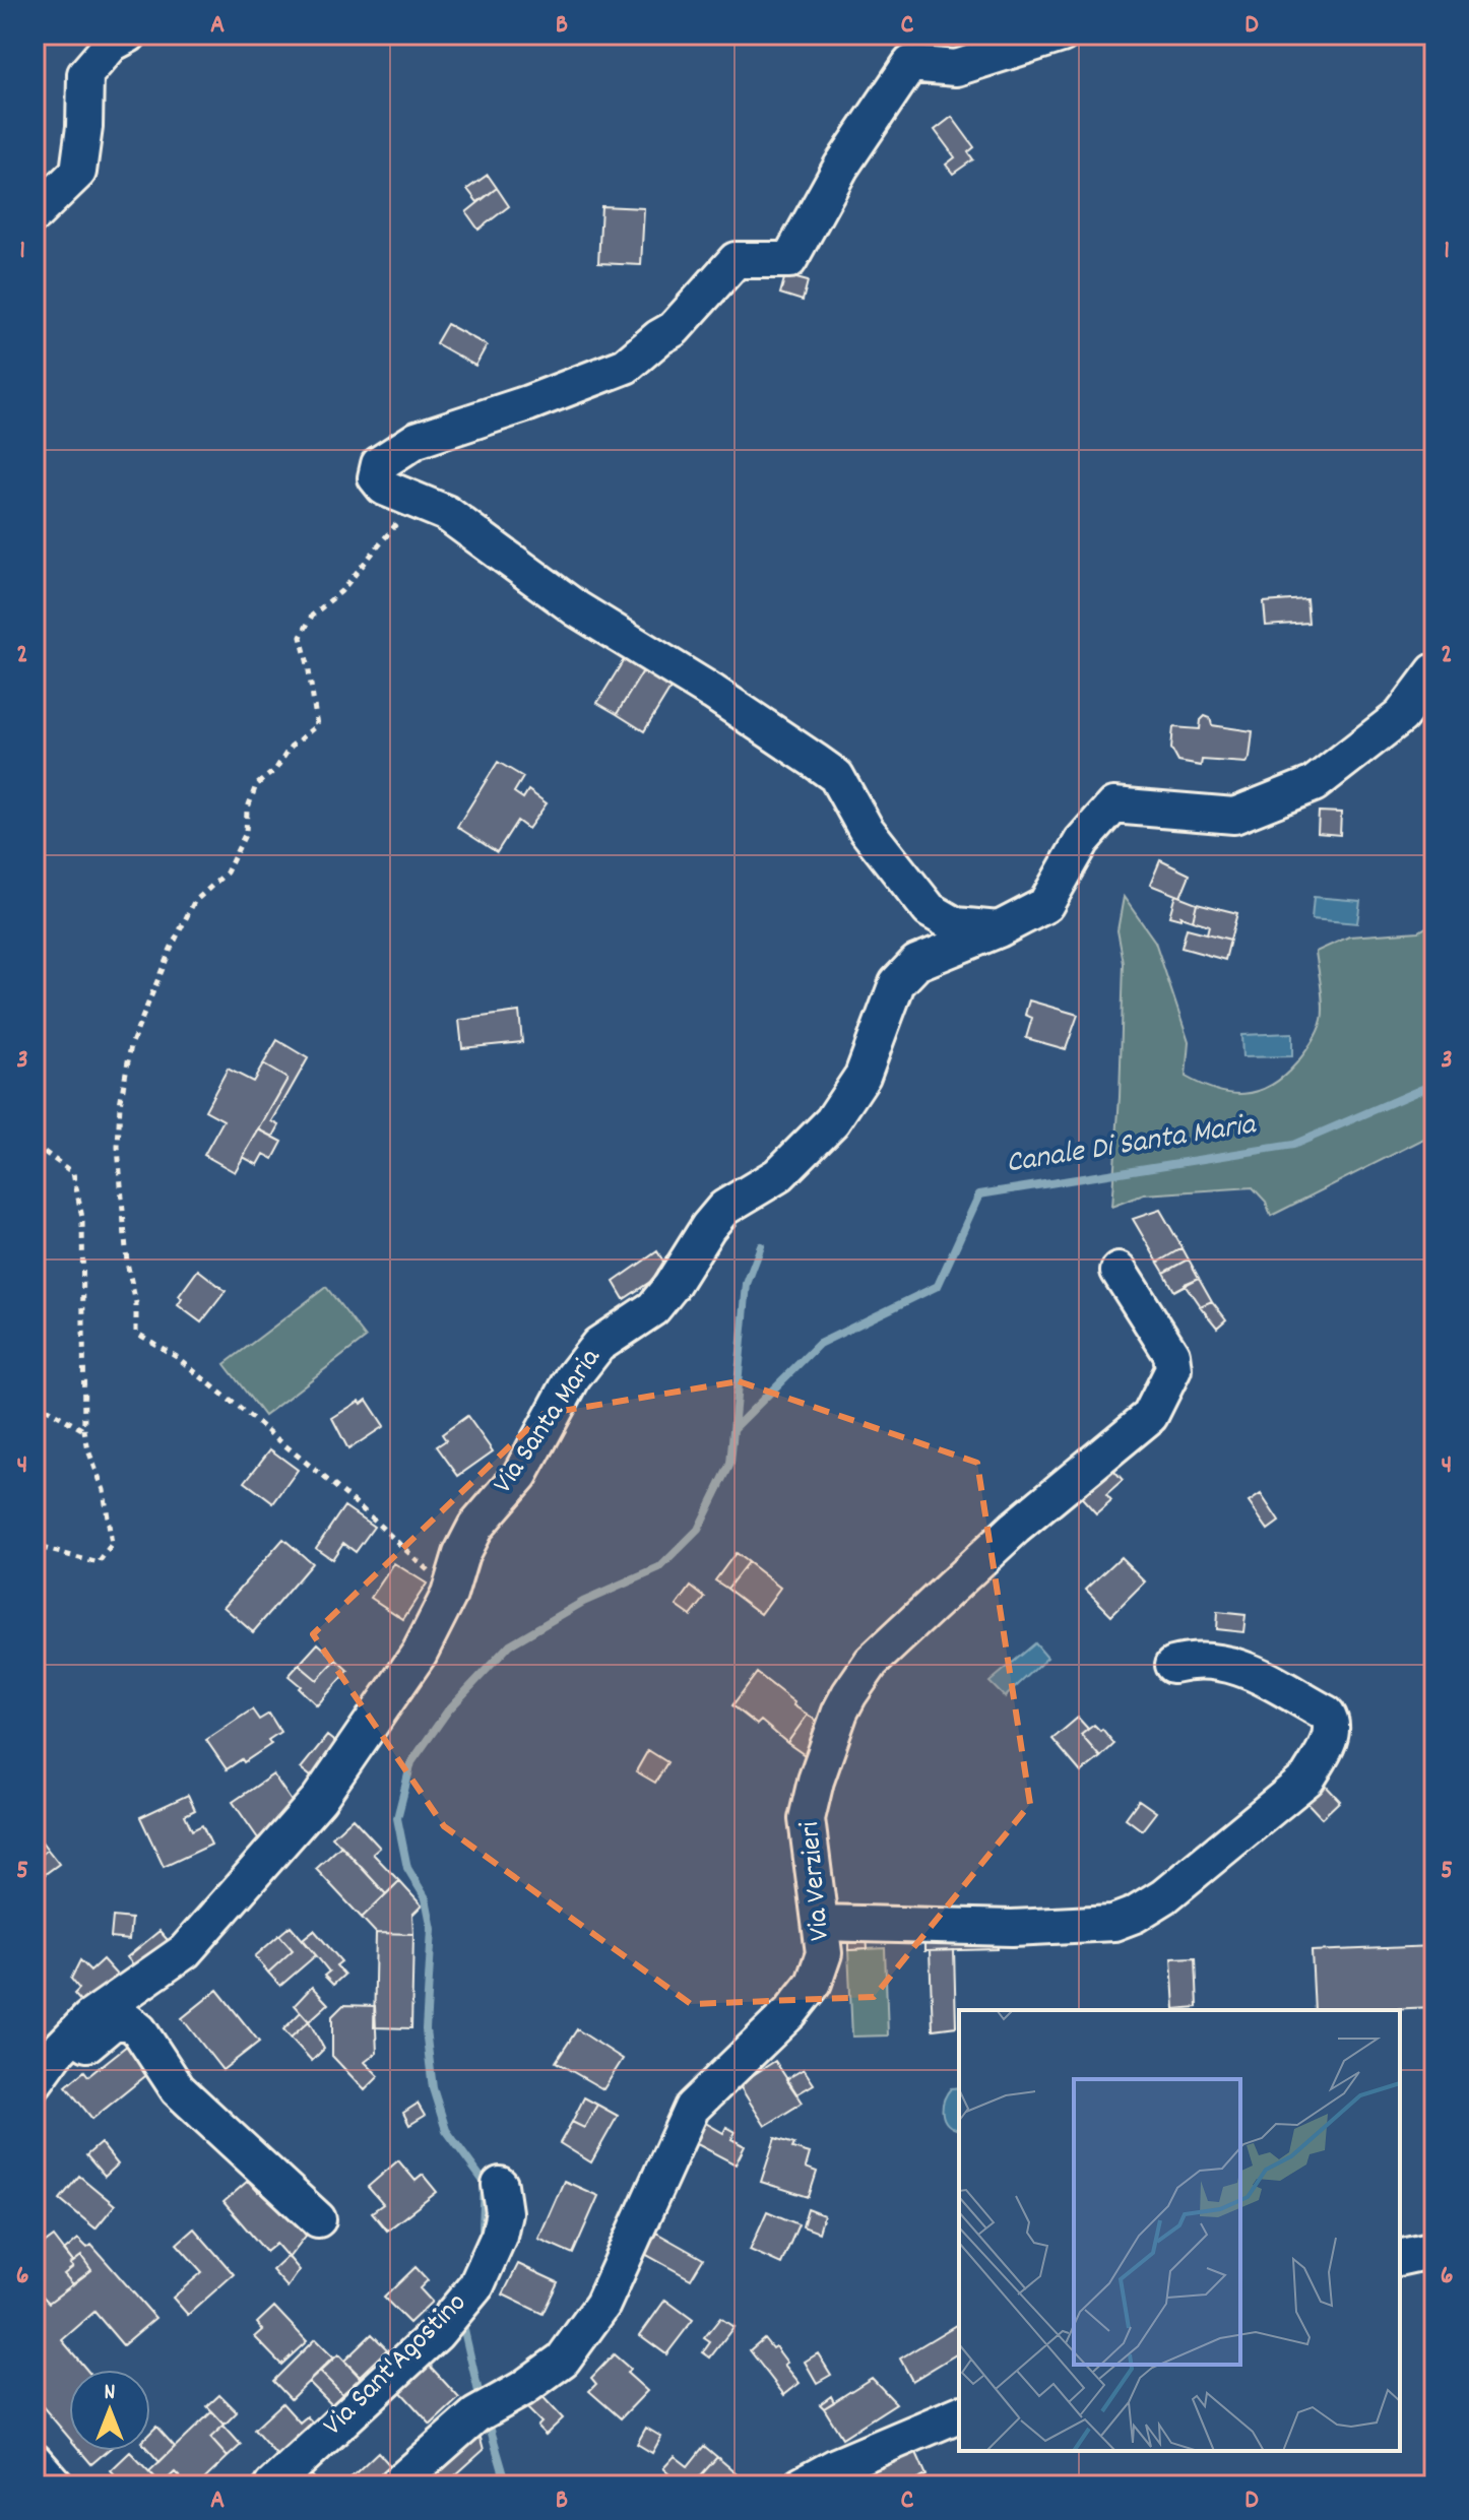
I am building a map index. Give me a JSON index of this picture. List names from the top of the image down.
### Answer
{
  "streets": {
    "street": ["Via Santa Maria", "Via Verzieri", "Via Sant'Agostino"]
  },
  "water": ["Canale Di Santa Maria"],
  "north": "top",
  "grid": {
    "columns": [
      "A",
      "B",
      "C",
      "D"
    ],
    "rows": [
      "1",
      "2",
      "3",
      "4",
      "5",
      "6"
    ]
  }
}
